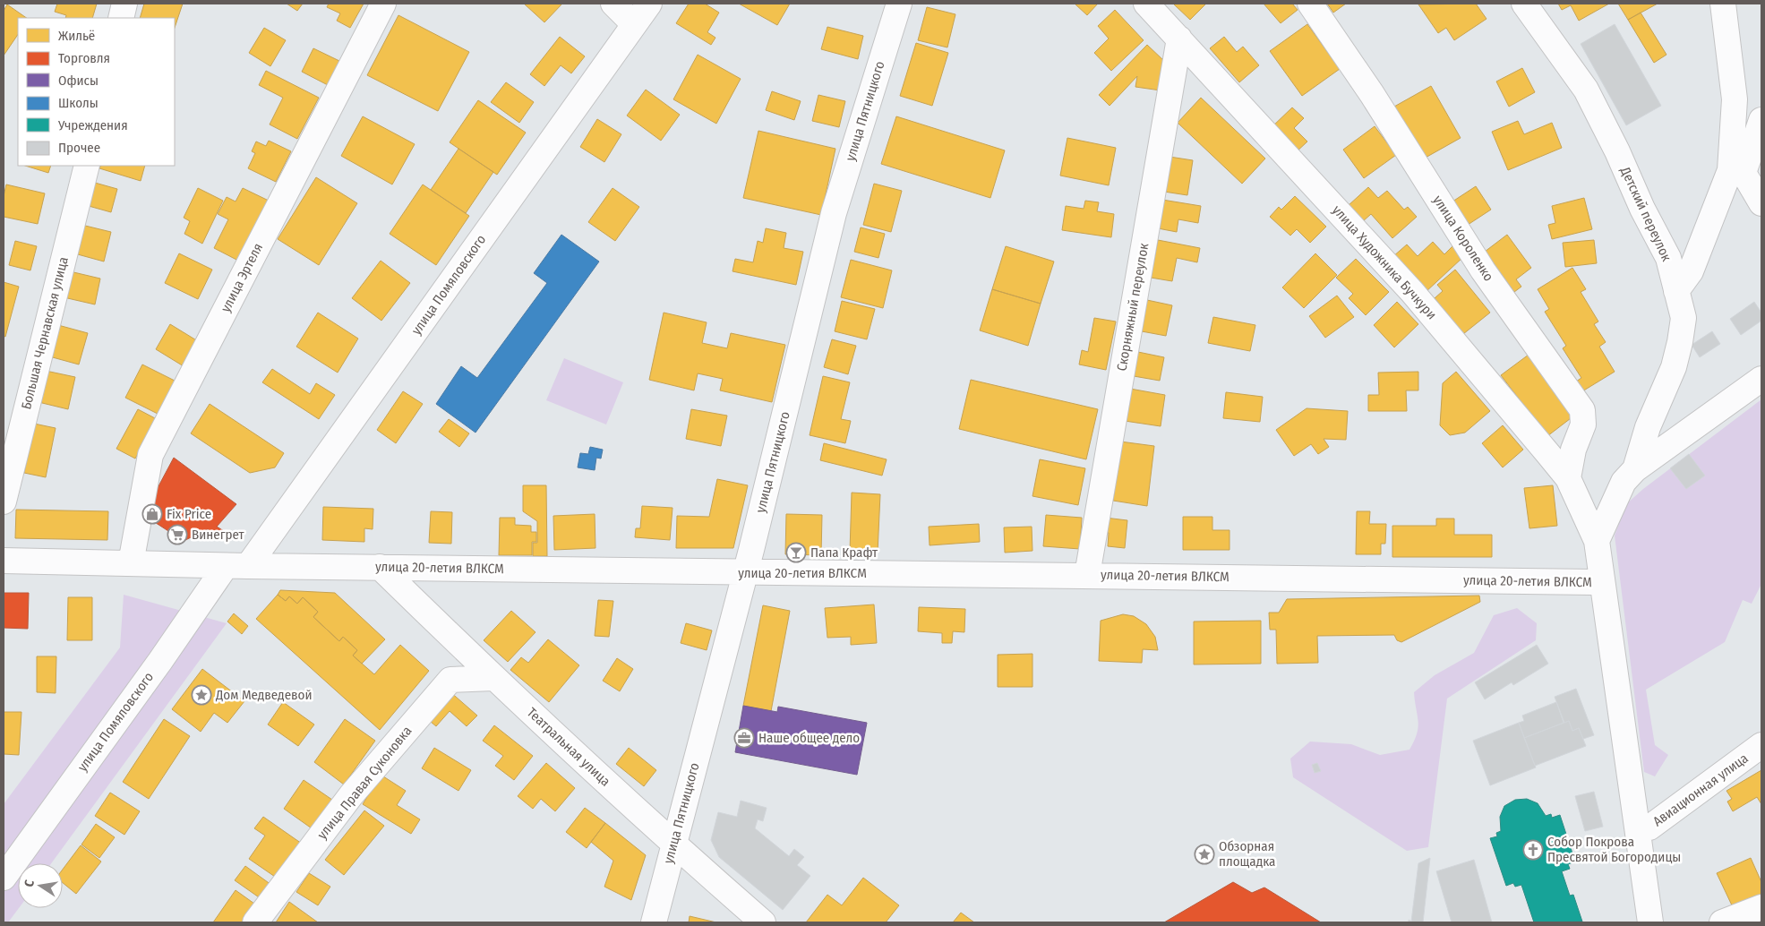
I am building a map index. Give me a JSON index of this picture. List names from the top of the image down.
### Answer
{
  "streets": {
    "street": [
      "улица Пятницкого",
      "Детский переулок",
      "улица Короленко",
      "улица Художника Бучкури",
      "улица Эртеля",
      "улица Помяловского",
      "Скорняжный переулок",
      "Большая Чернавская улица",
      "улица 20-летия ВЛКСМ",
      "Театральная улица",
      "улица Правая Суконовка",
      "Авиационная улица"
    ]
  },
  "crossings": [
    ["улица Пятницкого", "улица 20-летия ВЛКСМ"],
    ["улица Пятницкого", "Театральная улица"],
    ["улица Короленко", "улица Художника Бучкури"],
    ["улица Художника Бучкури", "Скорняжный переулок"],
    ["улица Эртеля", "улица 20-летия ВЛКСМ"],
    ["улица Помяловского", "улица 20-летия ВЛКСМ"],
    ["Скорняжный переулок", "улица 20-летия ВЛКСМ"],
    ["улица 20-летия ВЛКСМ", "Театральная улица"],
    ["Театральная улица", "улица Правая Суконовка"]
  ],
  "places": {
    "shop": ["Fix Price"],
    "supermarket": ["Винегрет"],
    "bar": ["Папа Крафт"],
    "place": ["Дом Медведевой", "Обзорная площадка"],
    "office": ["Наше общее дело"],
    "church": ["Собор Покрова Пресвятой Богородицы"]
  },
  "legend": [
    "Жильё",
    "Торговля",
    "Офисы",
    "Школы",
    "Учреждения",
    "Прочее"
  ],
  "north": "left"
}
